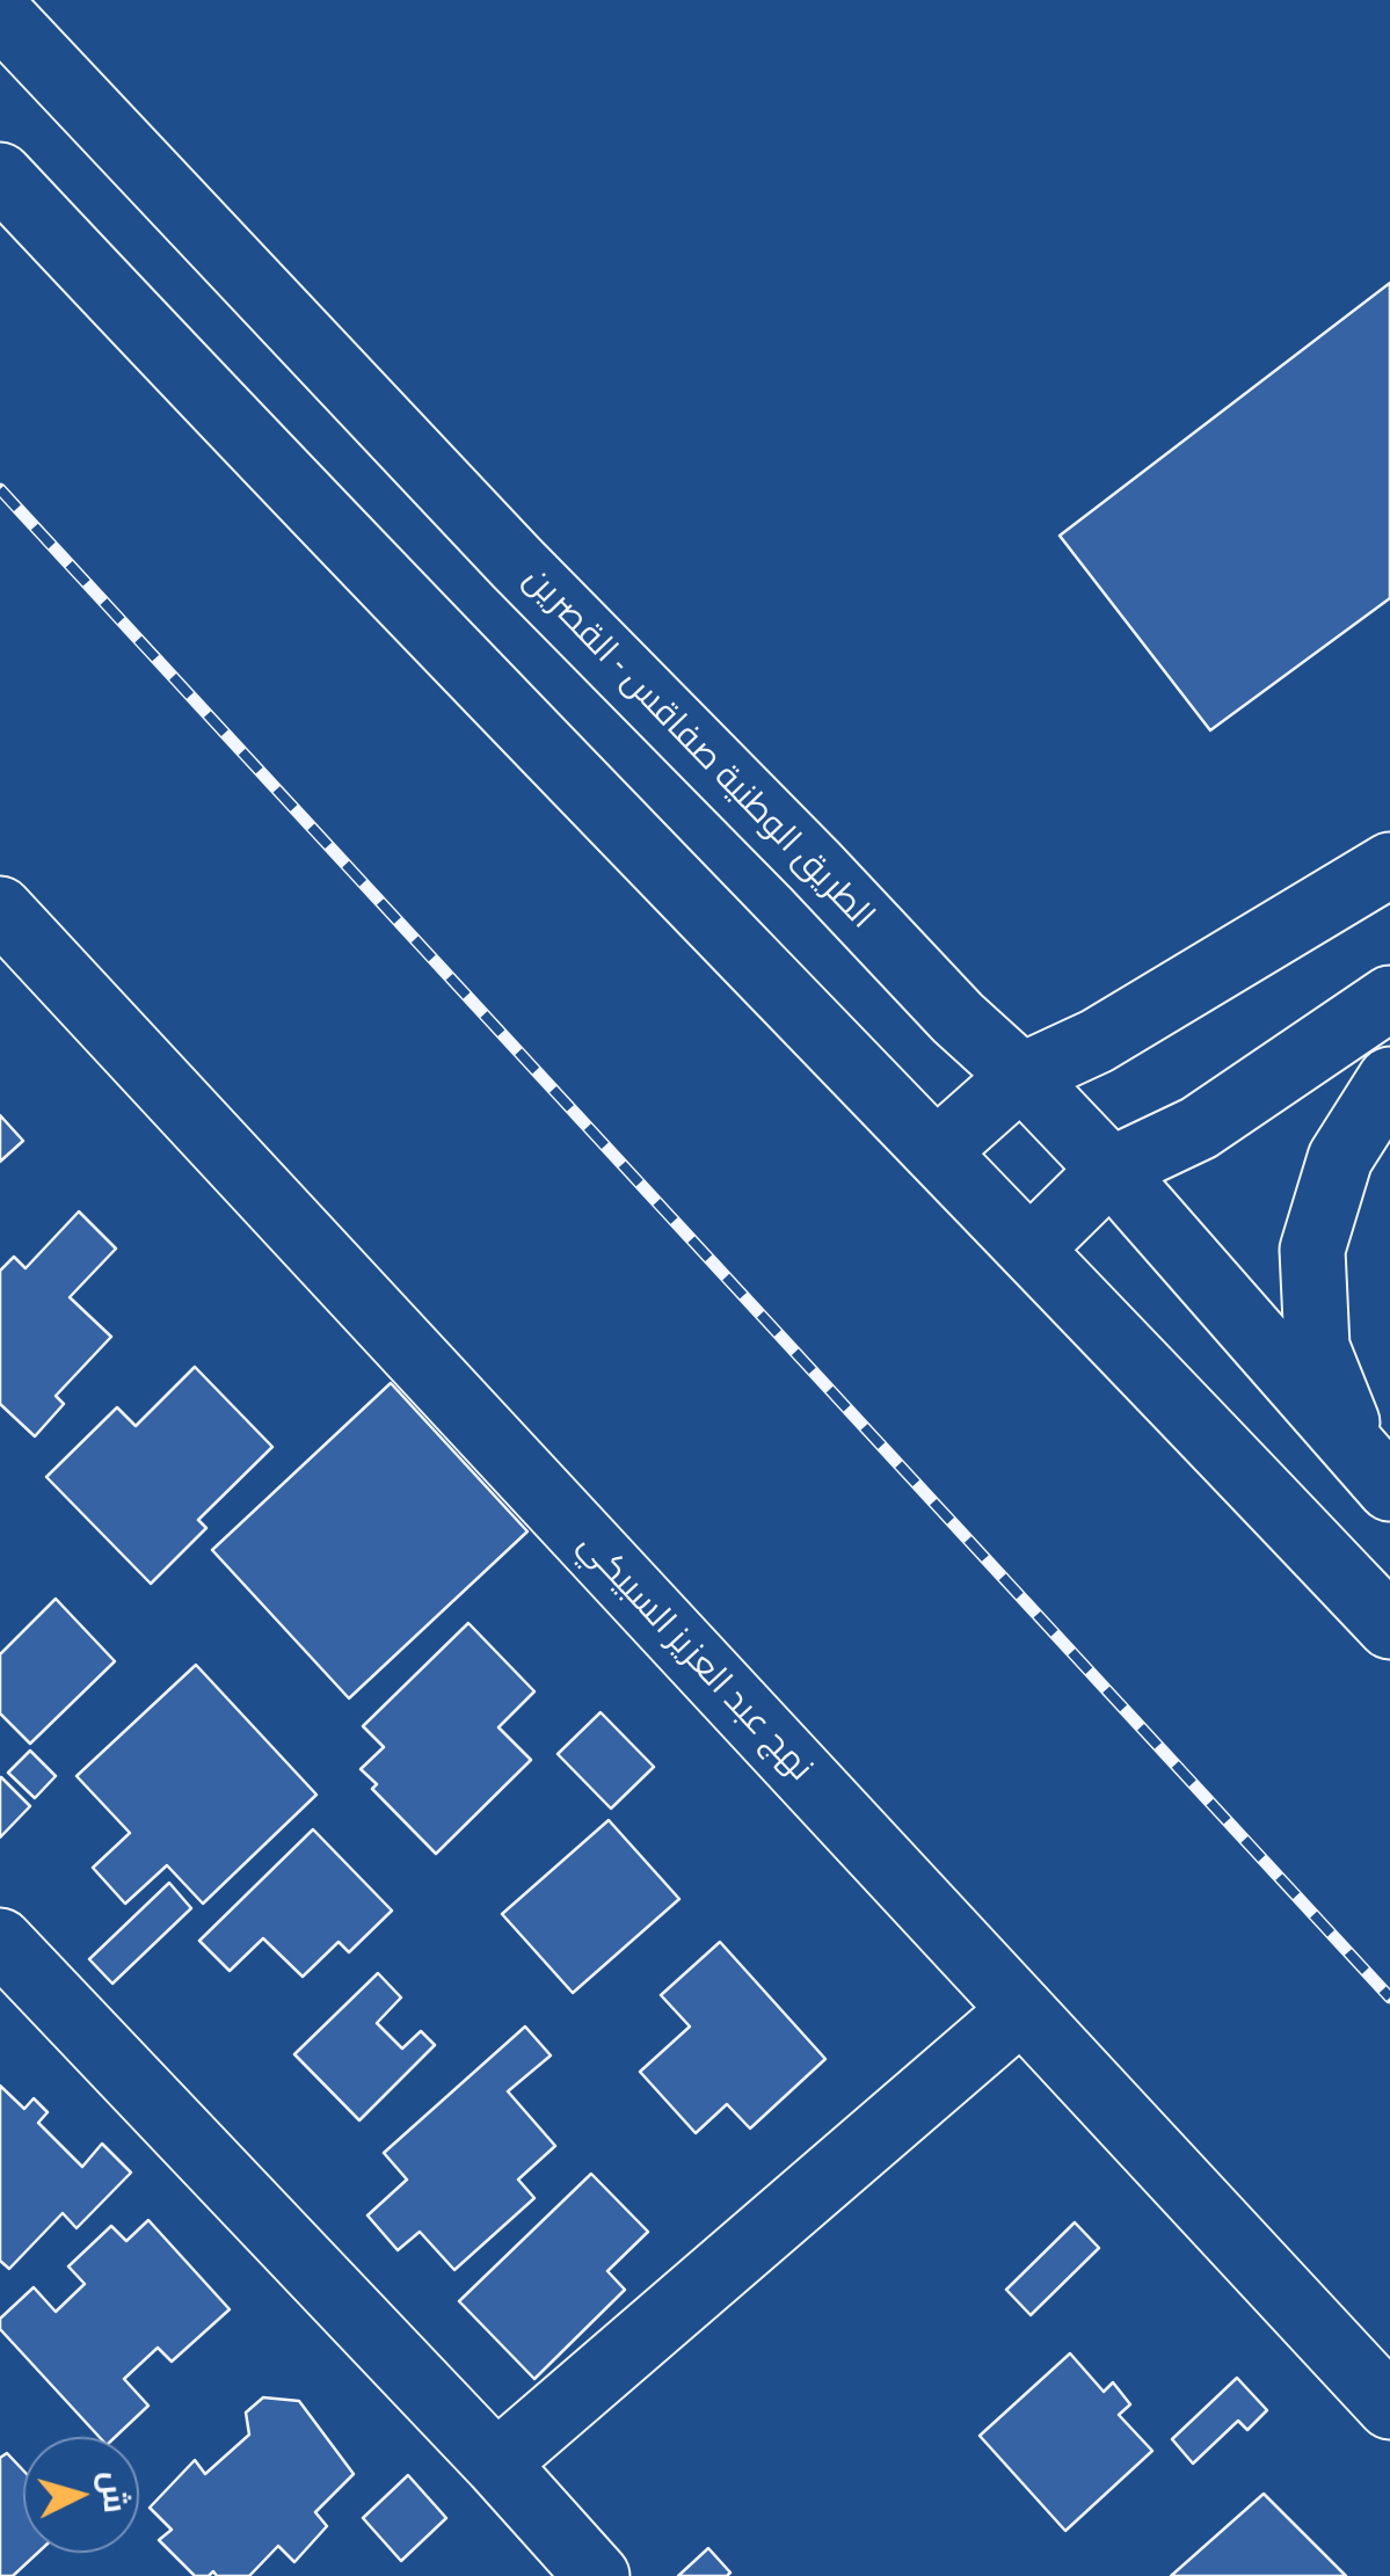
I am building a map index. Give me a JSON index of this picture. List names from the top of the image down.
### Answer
{
  "streets": {
    "street": ["الطريق الوطنية صفاقس - القصرين", "نهج عبد العزيز السبيكي"]
  },
  "north": "right"
}
